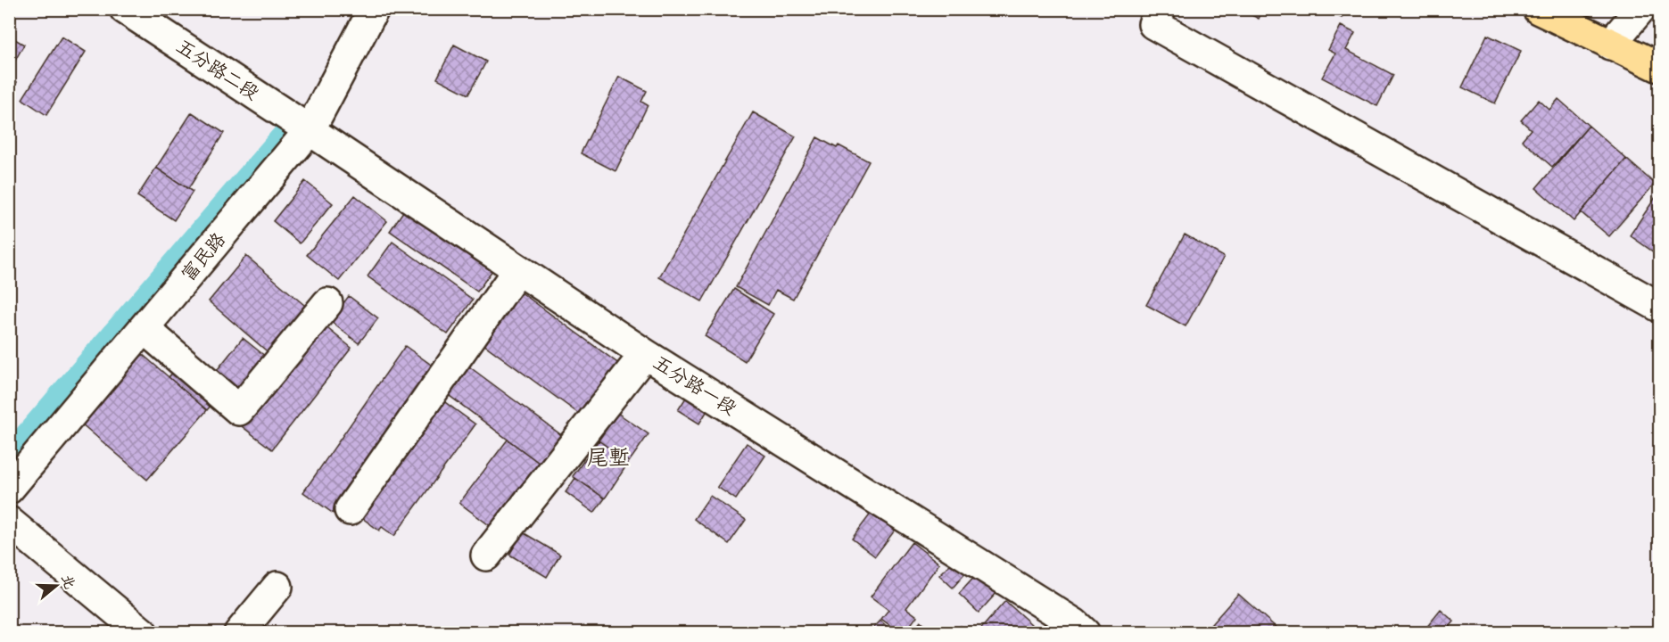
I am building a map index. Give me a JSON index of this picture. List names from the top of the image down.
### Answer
{
  "streets": {
    "street": ["五分路二段", "富民路", "五分路一段"]
  },
  "crossings": [
    ["五分路二段", "富民路"],
    ["五分路二段", "五分路一段"],
    ["富民路", "五分路一段"]
  ],
  "districts": ["尾塹"],
  "north": "right"
}
